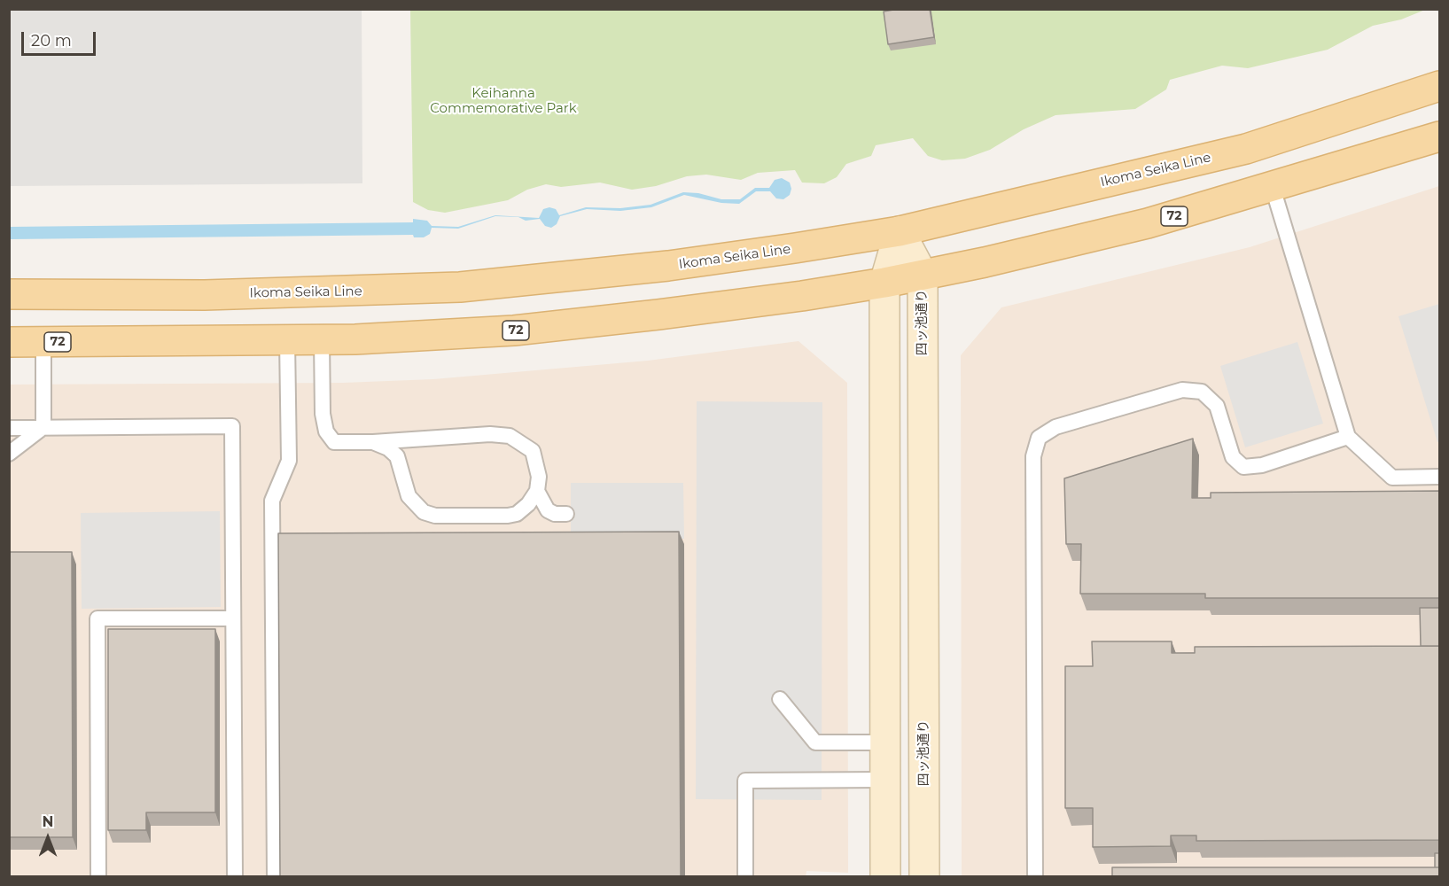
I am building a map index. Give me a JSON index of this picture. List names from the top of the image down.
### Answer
{
  "streets": {
    "main road": ["Ikoma Seika Line", "72", "四ッ池通り"]
  },
  "crossings": [
    ["Ikoma Seika Line", "四ッ池通り"],
    ["72", "四ッ池通り"]
  ],
  "parks": ["Keihanna Commemorative Park"],
  "scale_bar": "20 m",
  "north": "top"
}
